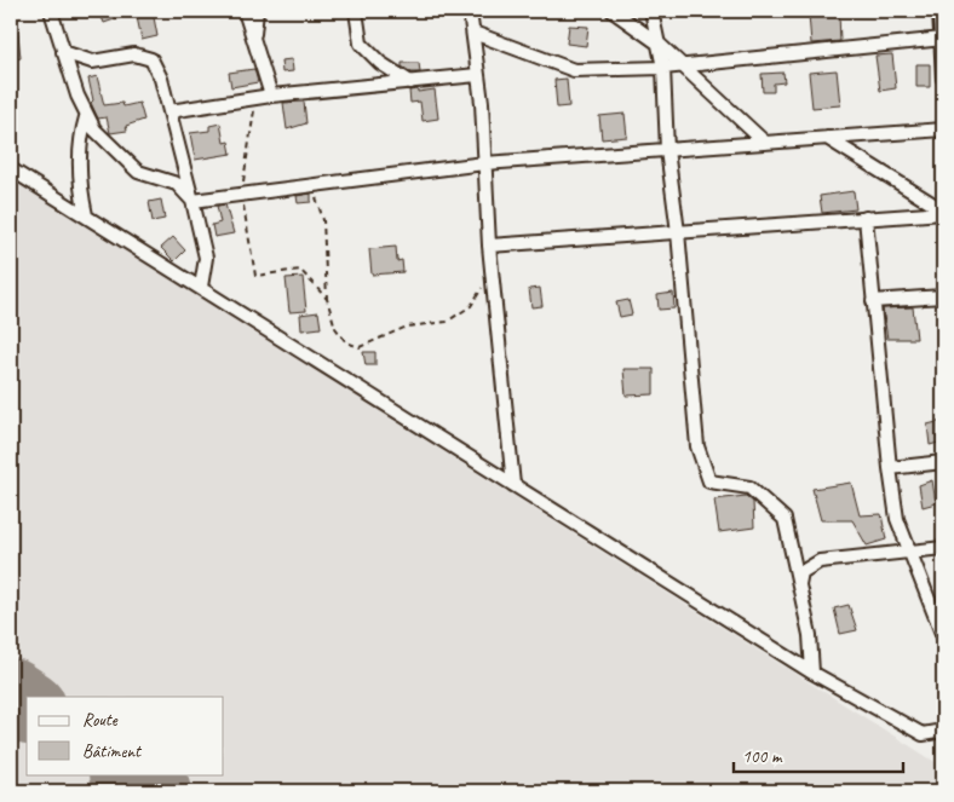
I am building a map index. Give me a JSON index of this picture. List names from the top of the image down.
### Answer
{
  "legend": ["Route", "Bâtiment"],
  "scale_bar": "100 m"
}
